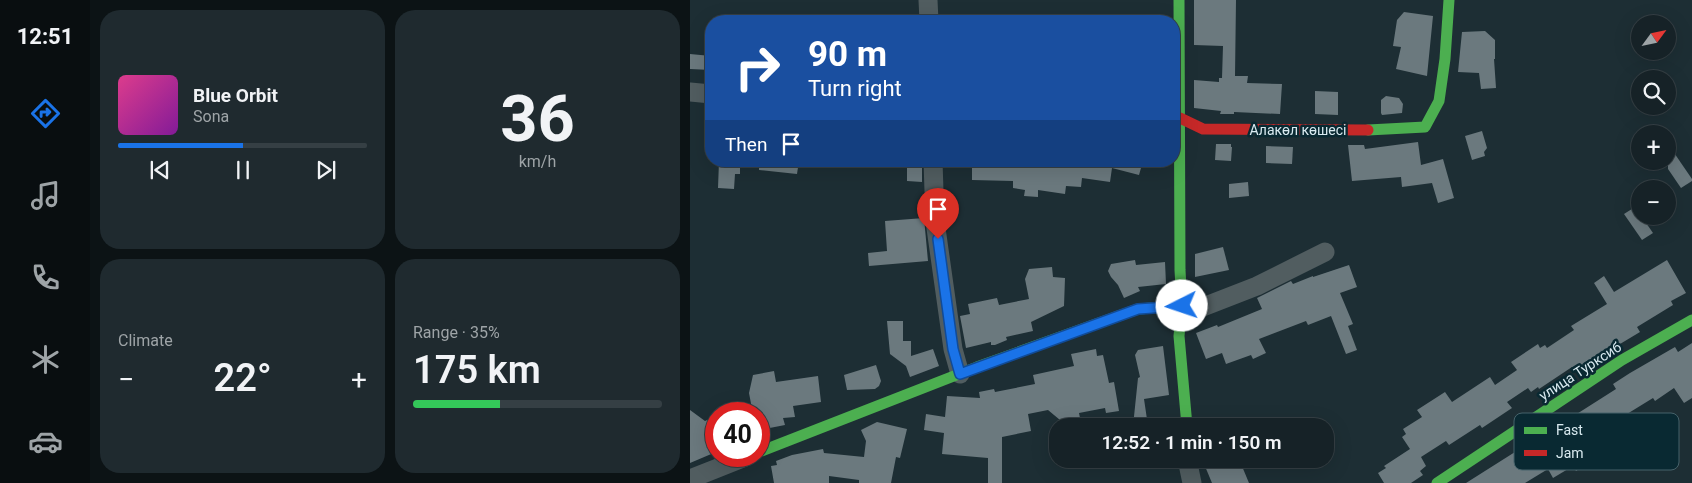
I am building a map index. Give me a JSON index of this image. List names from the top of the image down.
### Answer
{
  "streets": {
    "street": ["Алакөл көшесі", "улица Турксиб"]
  },
  "legend": ["Fast", "Jam"],
  "north": "top right",
  "page": {
    "tabs": "12:51",
    "tile": [
      ["36", "km/h"],
      "Climate",
      ["Range · 35%", "175 km"]
    ],
    "map_buttons": ["+", "−"],
    "turn": ["90 m", "Turn right"],
    "song": ["Blue Orbit", "Sona"],
    "then": "Then",
    "heat": ["−", "22°", "+"],
    "limit": "40",
    "trip": "12:52 · 1 min · 150 m"
  }
}
